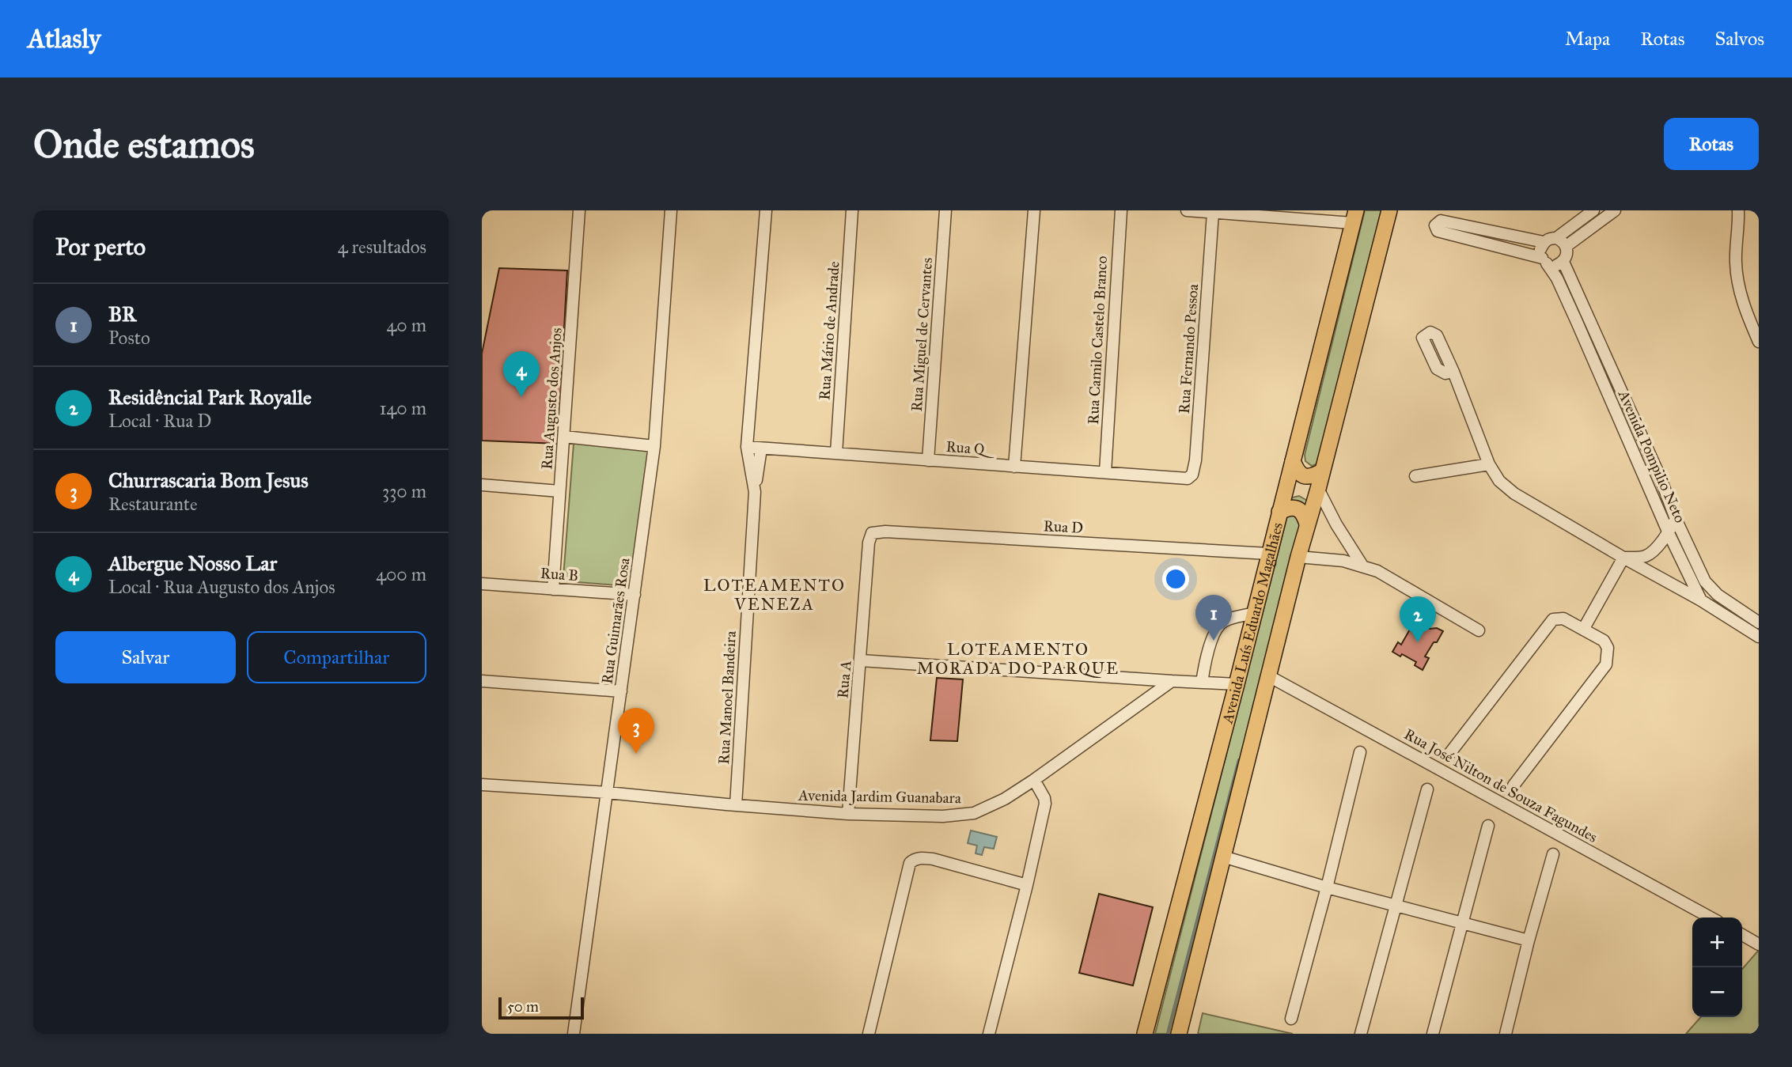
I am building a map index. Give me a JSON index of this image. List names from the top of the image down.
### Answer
{
  "streets": {
    "main road": ["Avenida Luís Eduardo Magalhães"],
    "street": [
      "Rua Mário de Andrade",
      "Rua Miguel de Cervantes",
      "Rua Camilo Castelo Branco",
      "Rua Fernando Pessoa",
      "Rua Augusto dos Anjos",
      "Rua Q",
      "Avenida Pompilio Neto",
      "Rua D",
      "Rua B",
      "Rua Guimarães Rosa",
      "Rua A",
      "Rua Manoel Bandeira",
      "Rua José Nilton de Souza Fagundes",
      "Avenida Jardim Guanabara"
    ]
  },
  "crossings": [
    ["Rua Mário de Andrade", "Rua Q"],
    ["Rua Miguel de Cervantes", "Rua Q"],
    ["Rua Camilo Castelo Branco", "Rua Q"],
    ["Rua Fernando Pessoa", "Rua Q"],
    ["Rua Augusto dos Anjos", "Rua B"],
    ["Rua Q", "Rua Manoel Bandeira"],
    ["Rua D", "Avenida Luís Eduardo Magalhães"],
    ["Rua D", "Rua A"],
    ["Rua B", "Rua Guimarães Rosa"],
    ["Rua Guimarães Rosa", "Avenida Jardim Guanabara"],
    ["Avenida Luís Eduardo Magalhães", "Rua José Nilton de Souza Fagundes"],
    ["Rua A", "Avenida Jardim Guanabara"],
    ["Rua Manoel Bandeira", "Avenida Jardim Guanabara"]
  ],
  "districts": ["LOTEAMENTO VENEZA", "LOTEAMENTO MORADA DO PARQUE"],
  "scale_bar": "50 m",
  "page": {
    "header": "Atlasly",
    "nav": ["Mapa", "Rotas", "Salvos"],
    "buttons": [
      "Rotas",
      ["Salvar", "Compartilhar"]
    ],
    "title": "Onde estamos",
    "heading": ["Por perto", "4 resultados"],
    "list": [
      {
        "mark": "1",
        "name": "BR",
        "note": "Posto",
        "value": "40 m"
      },
      {
        "mark": "2",
        "name": "Residêncial Park Royalle",
        "note": "Local · Rua D",
        "value": "140 m"
      },
      {
        "mark": "3",
        "name": "Churrascaria Bom Jesus",
        "note": "Restaurante",
        "value": "330 m"
      },
      {
        "mark": "4",
        "name": "Albergue Nosso Lar",
        "note": "Local · Rua Augusto dos Anjos",
        "value": "400 m"
      }
    ],
    "pins": [
      "4",
      "1",
      "2",
      "3"
    ],
    "map_buttons": ["+", "−"],
    "scale": "50 m"
  }
}
